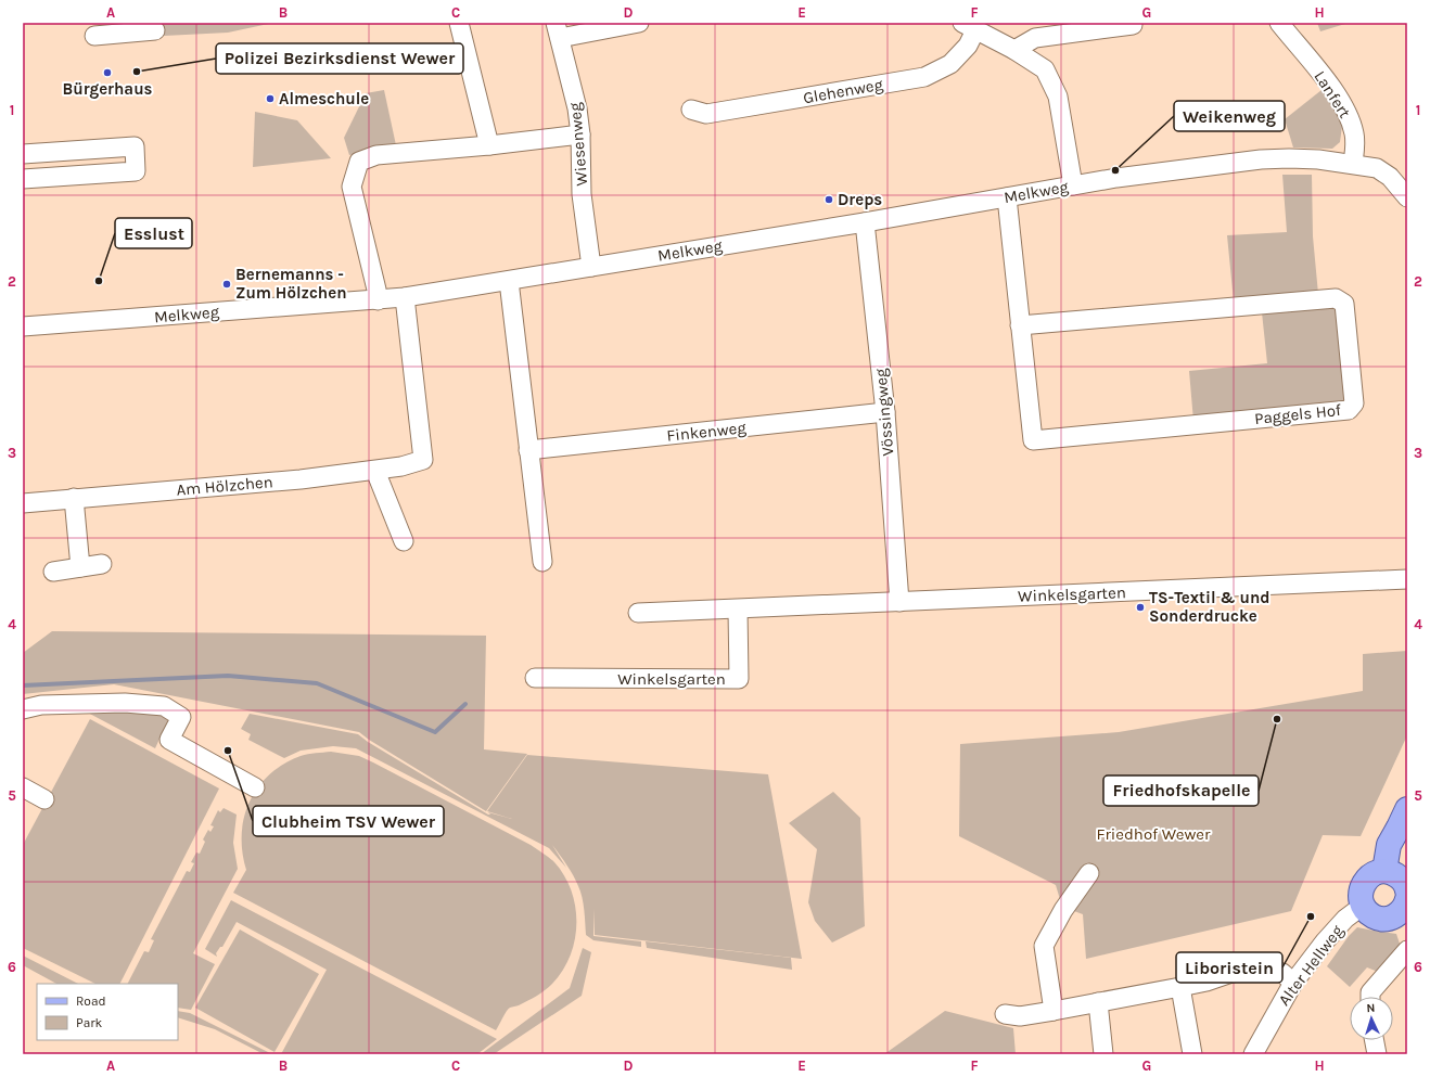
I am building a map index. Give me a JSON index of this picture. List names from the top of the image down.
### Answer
{
  "streets": {
    "street": [
      "Glehenweg",
      "Lanfert",
      "Wiesenweg",
      "Melkweg",
      "Vössingweg",
      "Paggels Hof",
      "Finkenweg",
      "Am Hölzchen",
      "Winkelsgarten",
      "Alter Hellweg"
    ]
  },
  "crossings": [
    ["Lanfert", "Melkweg"],
    ["Wiesenweg", "Melkweg"],
    ["Melkweg", "Vössingweg"],
    ["Melkweg", "Paggels Hof"],
    ["Melkweg", "Am Hölzchen"],
    ["Vössingweg", "Finkenweg"],
    ["Vössingweg", "Winkelsgarten"]
  ],
  "parks": ["Friedhof Wewer"],
  "places": [
    "Polizei Bezirksdienst Wewer",
    "Bürgerhaus",
    "Almeschule",
    "Weikenweg",
    "Dreps",
    "Esslust",
    "Bernemanns - Zum Hölzchen",
    "TS-Textil & und Sonderdrucke",
    "Friedhofskapelle",
    "Clubheim TSV Wewer",
    "Liboristein"
  ],
  "legend": ["Road", "Park"],
  "north": "top",
  "grid": {
    "columns": [
      "A",
      "B",
      "C",
      "D",
      "E",
      "F",
      "G",
      "H"
    ],
    "rows": [
      "1",
      "2",
      "3",
      "4",
      "5",
      "6"
    ]
  }
}
